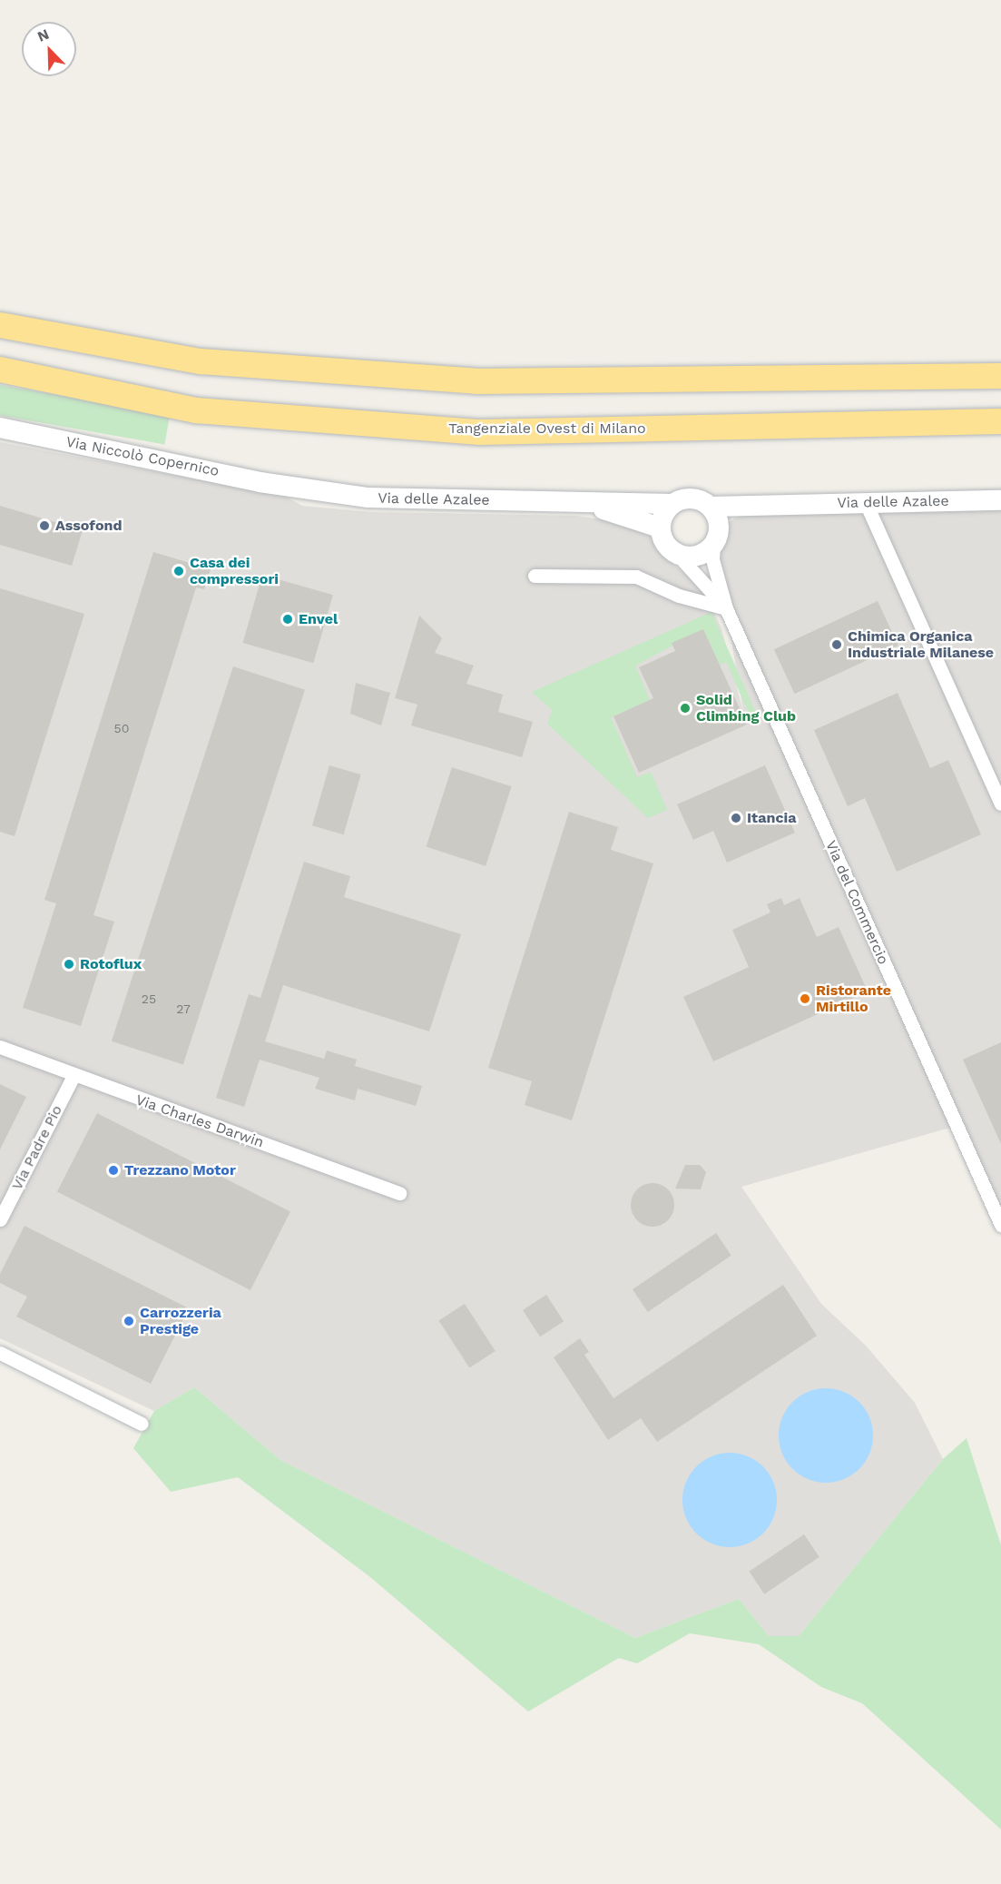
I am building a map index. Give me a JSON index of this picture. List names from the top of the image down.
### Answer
{
  "streets": {
    "highway": ["Tangenziale Ovest di Milano"],
    "street": [
      "Via Niccolò Copernico",
      "Via delle Azalee",
      "Via del Commercio",
      "Via Charles Darwin",
      "Via Padre Pio"
    ]
  },
  "crossings": [
    ["Via Niccolò Copernico", "Via delle Azalee"],
    ["Via delle Azalee", "Via del Commercio"],
    ["Via Charles Darwin", "Via Padre Pio"]
  ],
  "places": [
    "Assofond",
    "Casa dei compressori",
    "Envel",
    "Chimica Organica Industriale Milanese",
    "Solid Climbing Club",
    "Itancia",
    "Rotoflux",
    "Ristorante Mirtillo",
    "Trezzano Motor",
    "Carrozzeria Prestige"
  ],
  "house_numbers": ["50", "25", "27"],
  "north": "top left"
}
